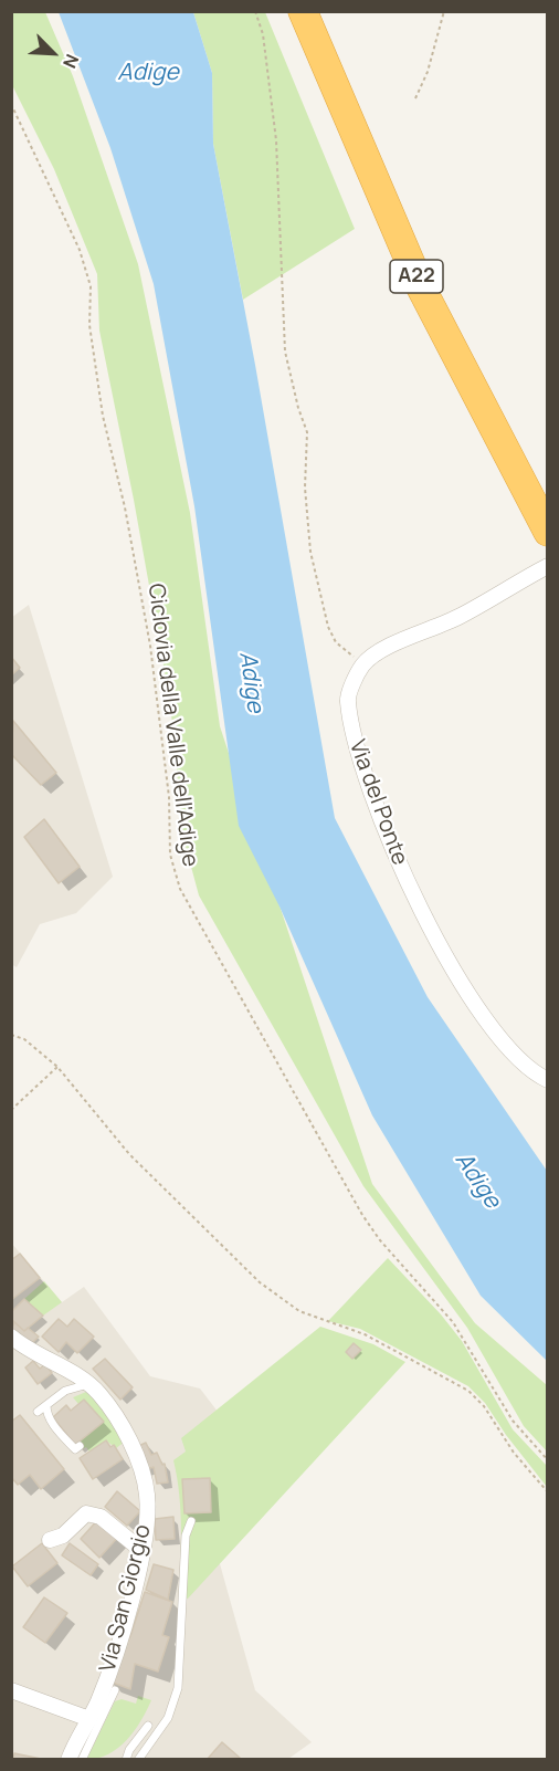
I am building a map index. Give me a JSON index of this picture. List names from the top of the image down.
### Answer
{
  "streets": {
    "highway": ["A22"],
    "street": ["Via del Ponte", "Via San Giorgio"],
    "path": ["Ciclovia della Valle dell'Adige"]
  },
  "water": ["Adige"],
  "north": "bottom right"
}
